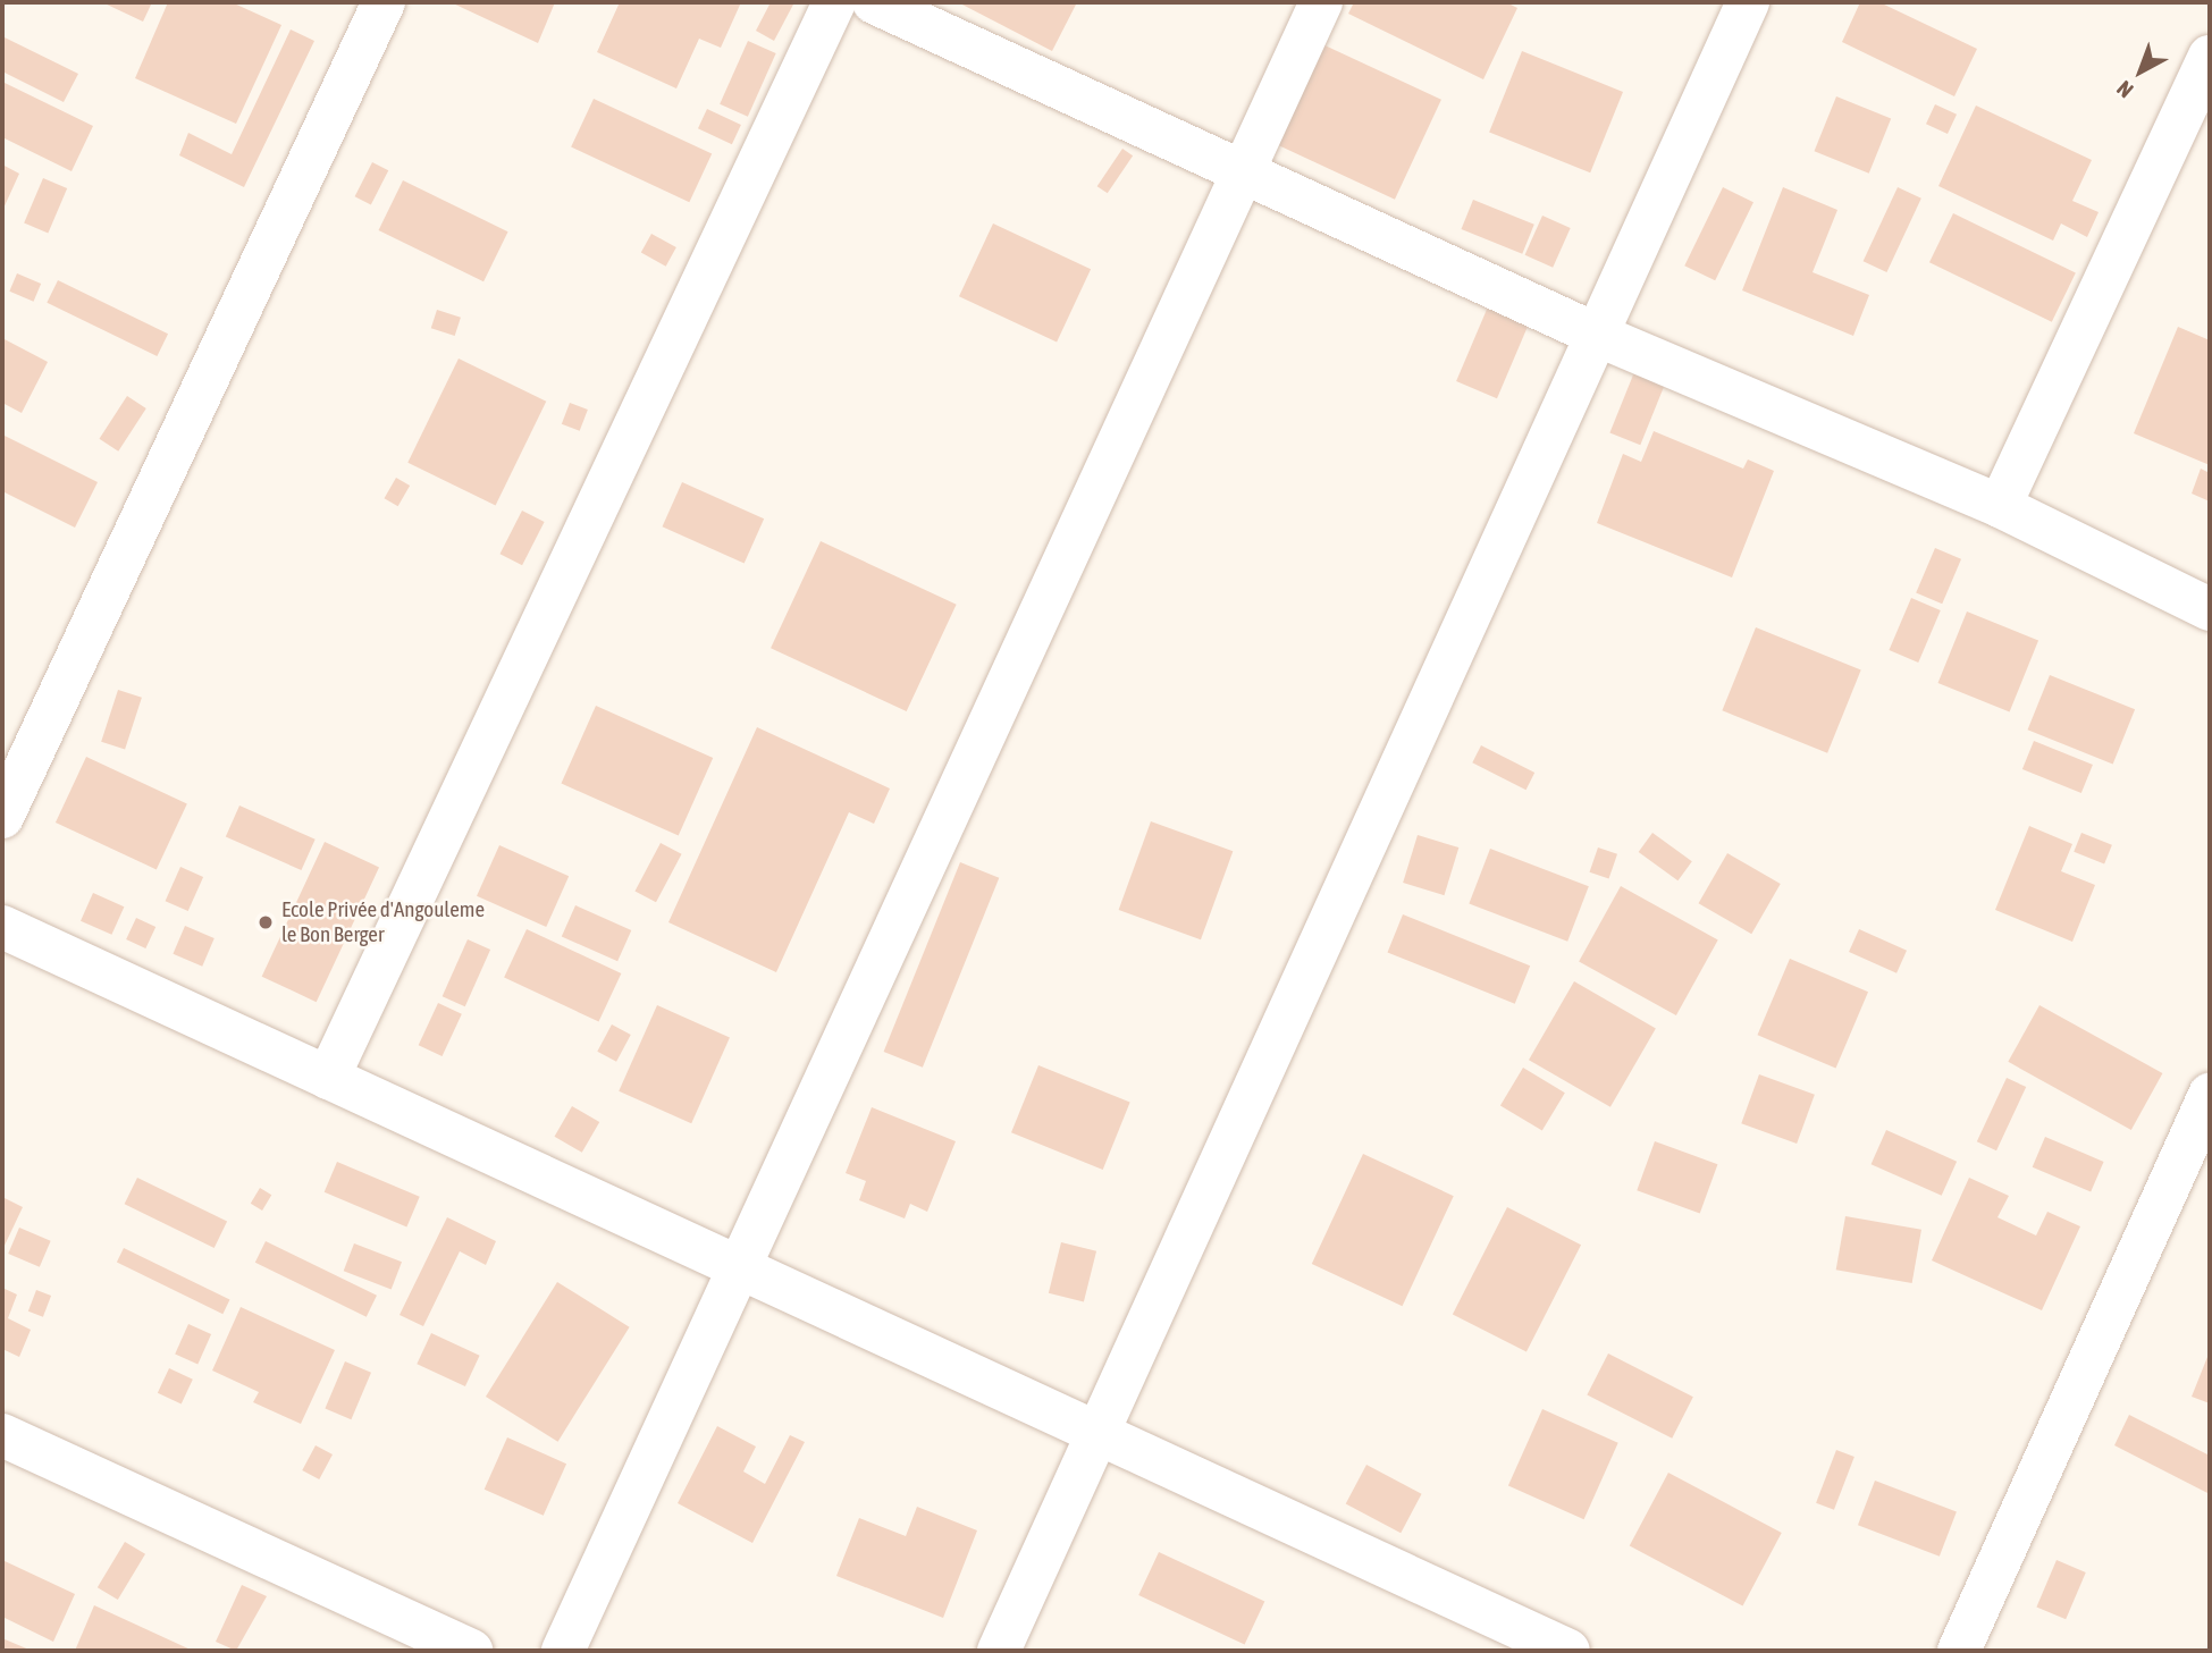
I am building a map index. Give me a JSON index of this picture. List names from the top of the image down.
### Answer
{
  "places": ["Ecole Privée d'Angouleme le Bon Berger"],
  "north": "bottom left"
}
